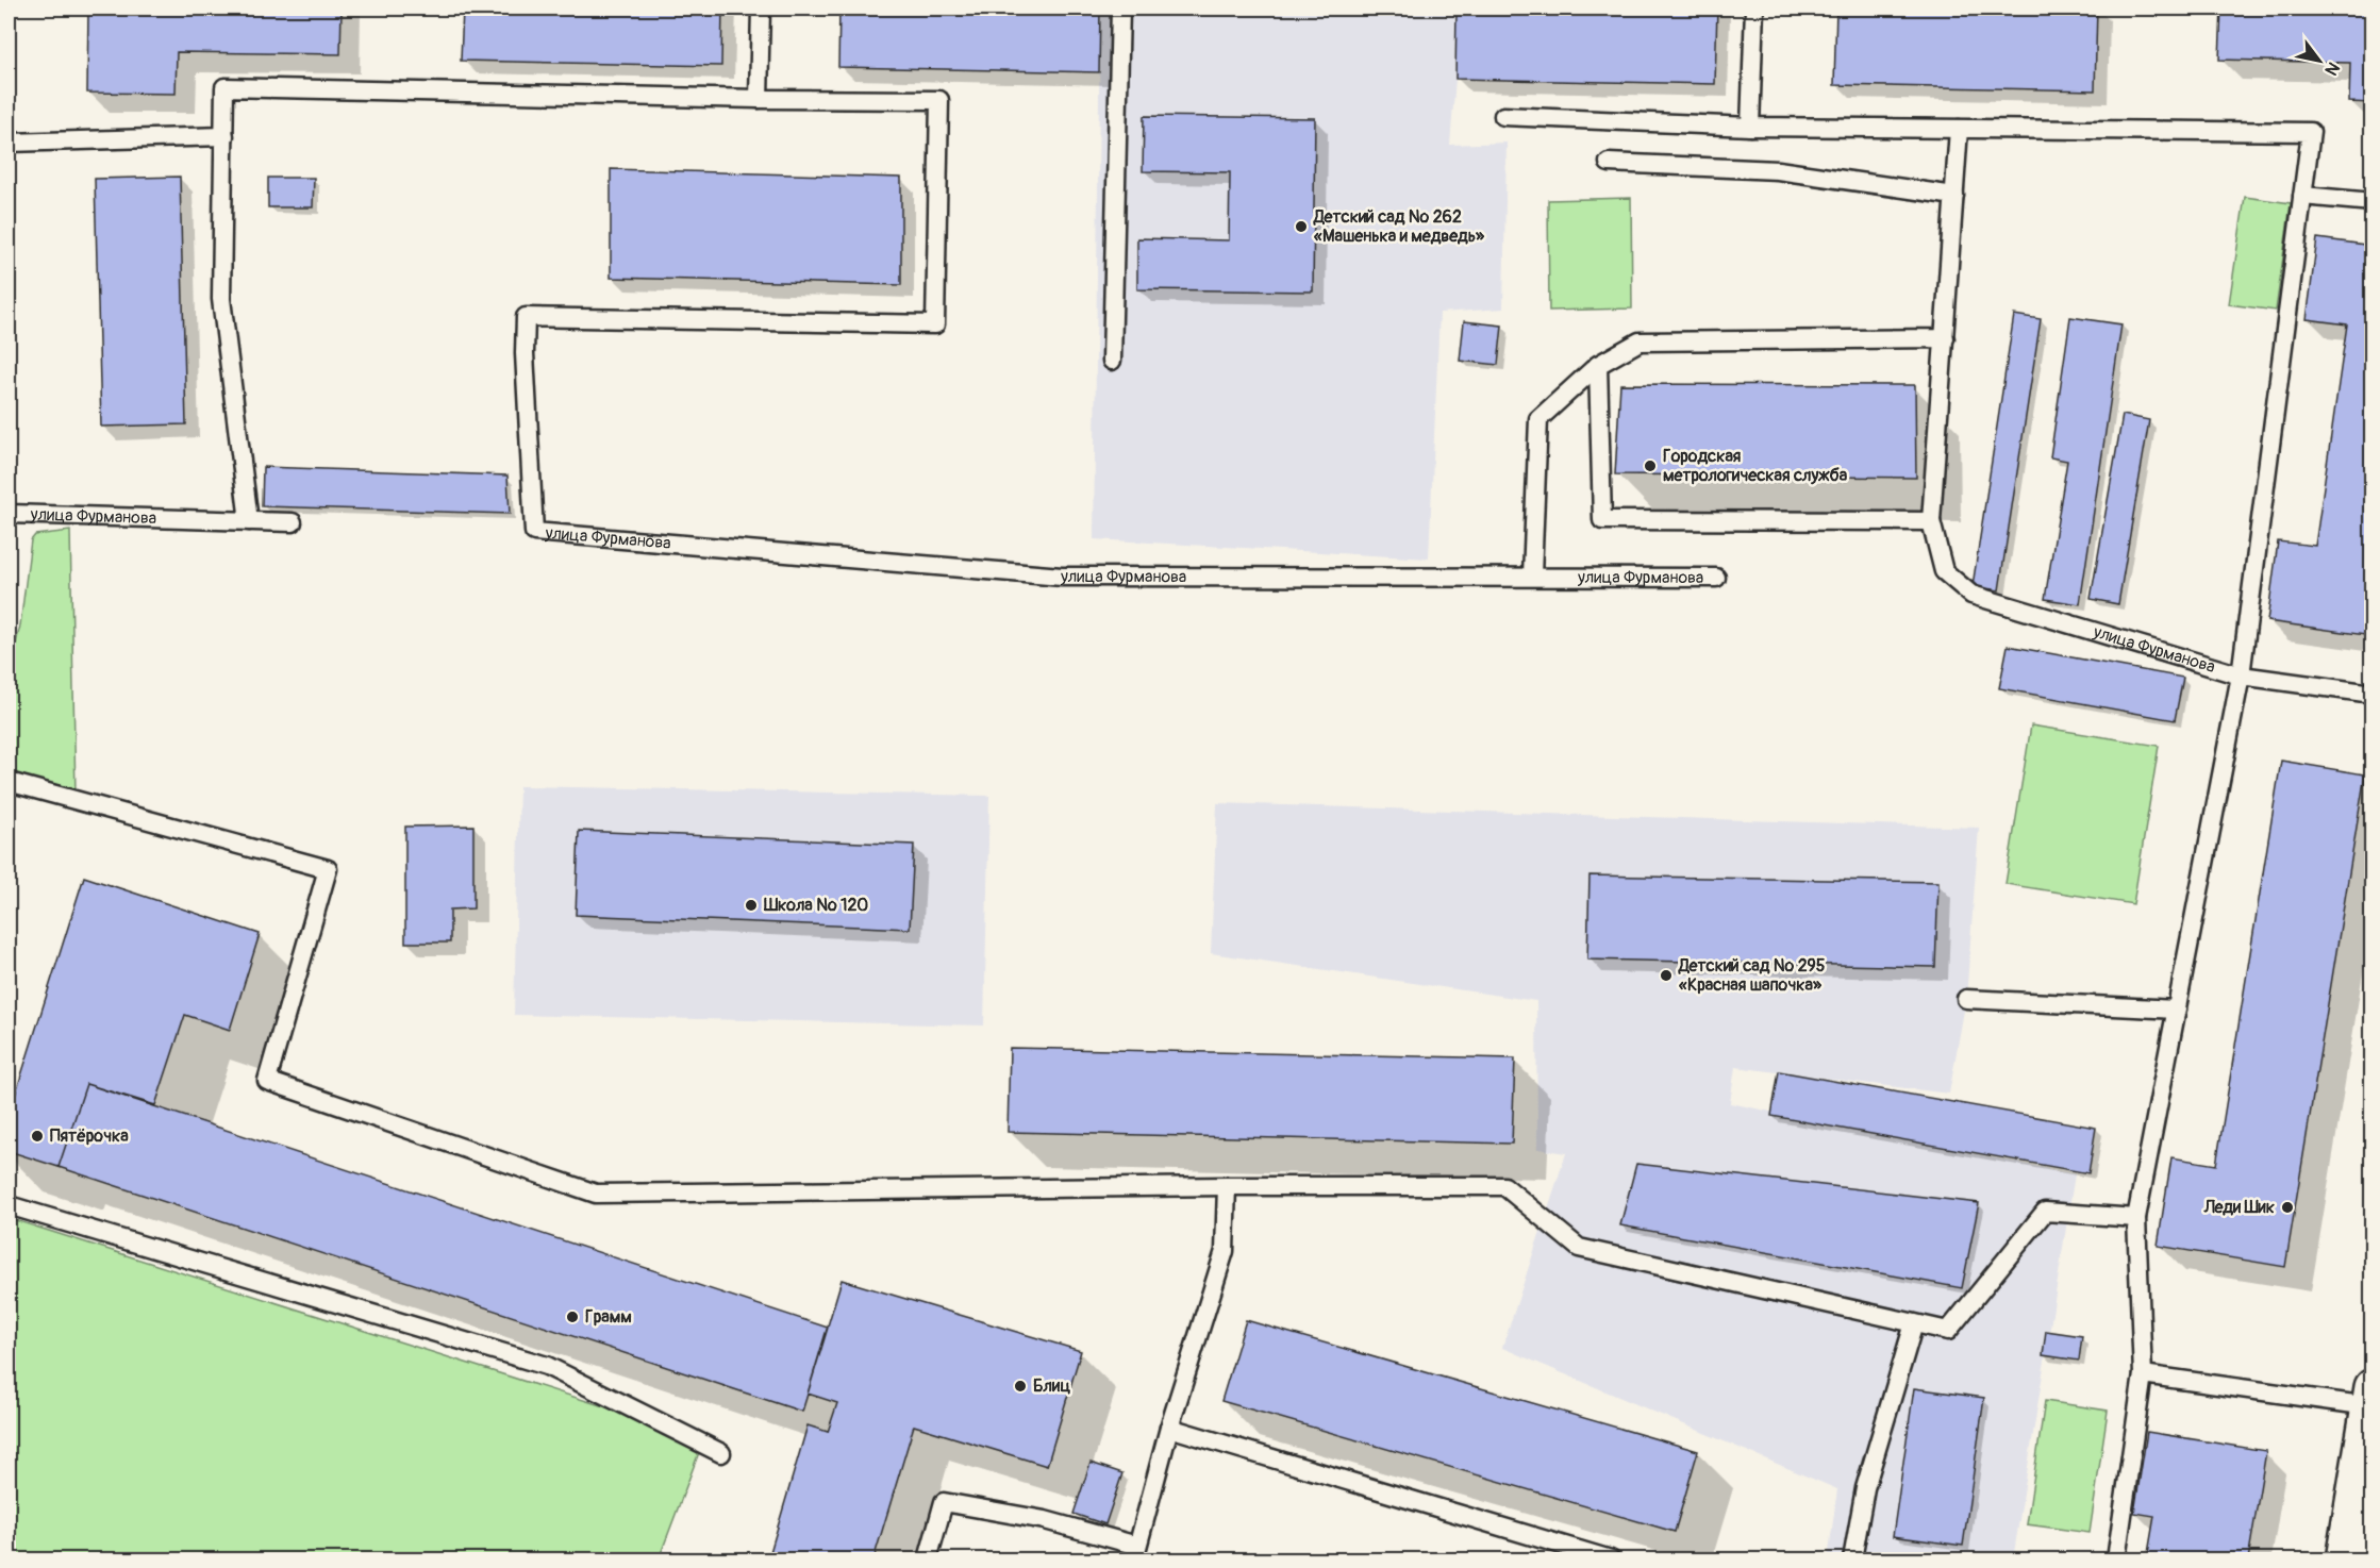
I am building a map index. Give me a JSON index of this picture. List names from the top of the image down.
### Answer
{
  "streets": {
    "lane": ["улица Фурманова"]
  },
  "places": [
    "Детский сад № 262 «Машенька и медведь»",
    "Городская метрологическая служба",
    "Школа № 120",
    "Детский сад № 295 «Красная шапочка»",
    "Пятёрочка",
    "Леди Шик",
    "Грамм",
    "Блиц"
  ],
  "north": "bottom right"
}
